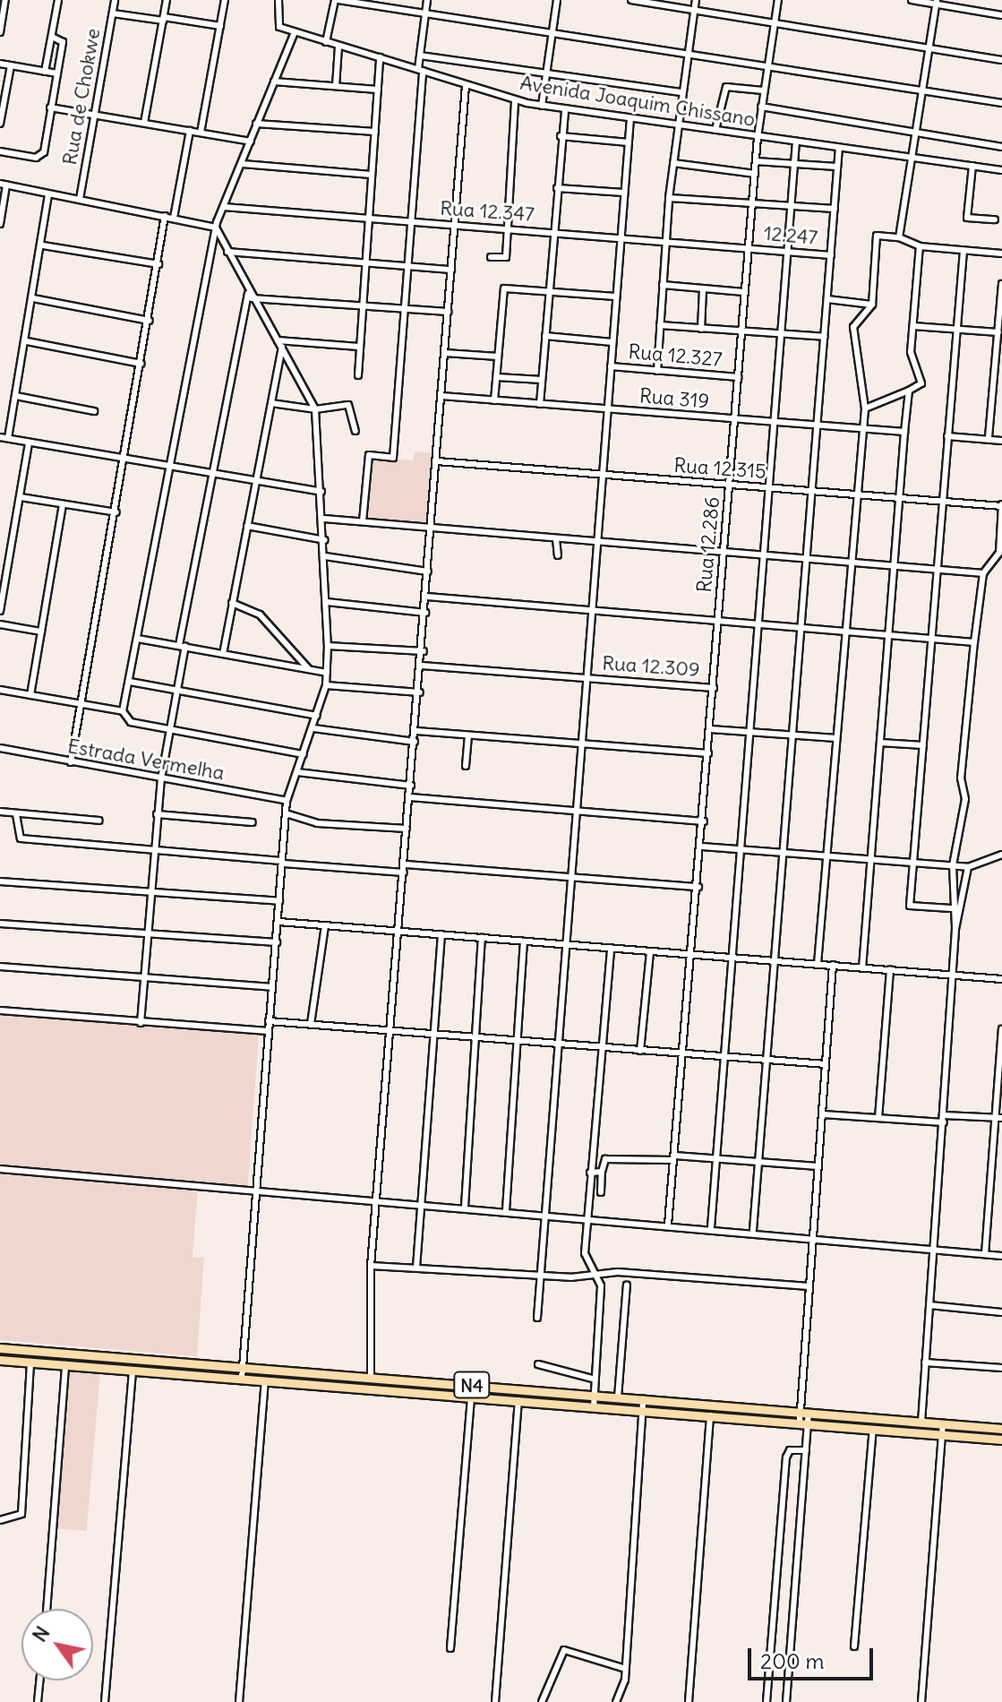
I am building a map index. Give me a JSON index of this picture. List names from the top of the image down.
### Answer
{
  "streets": {
    "highway": ["N4"],
    "street": [
      "Rua de Chokwe",
      "Avenida Joaquim Chissano",
      "Rua 12.347",
      "12.247",
      "Rua 12.327",
      "Rua 319",
      "Rua 12.315",
      "Rua 12.286",
      "Rua 12.309",
      "Estrada Vermelha"
    ]
  },
  "crossings": [
    ["Avenida Joaquim Chissano", "Rua 12.286"],
    ["Rua 12.347", "12.247"],
    ["Rua 12.347", "Rua 12.286"],
    ["12.247", "Rua 12.286"],
    ["Rua 12.327", "Rua 12.286"],
    ["Rua 319", "Rua 12.286"],
    ["Rua 12.315", "Rua 12.286"],
    ["Rua 12.286", "Rua 12.309"]
  ],
  "scale_bar": "200 m",
  "north": "top left"
}
